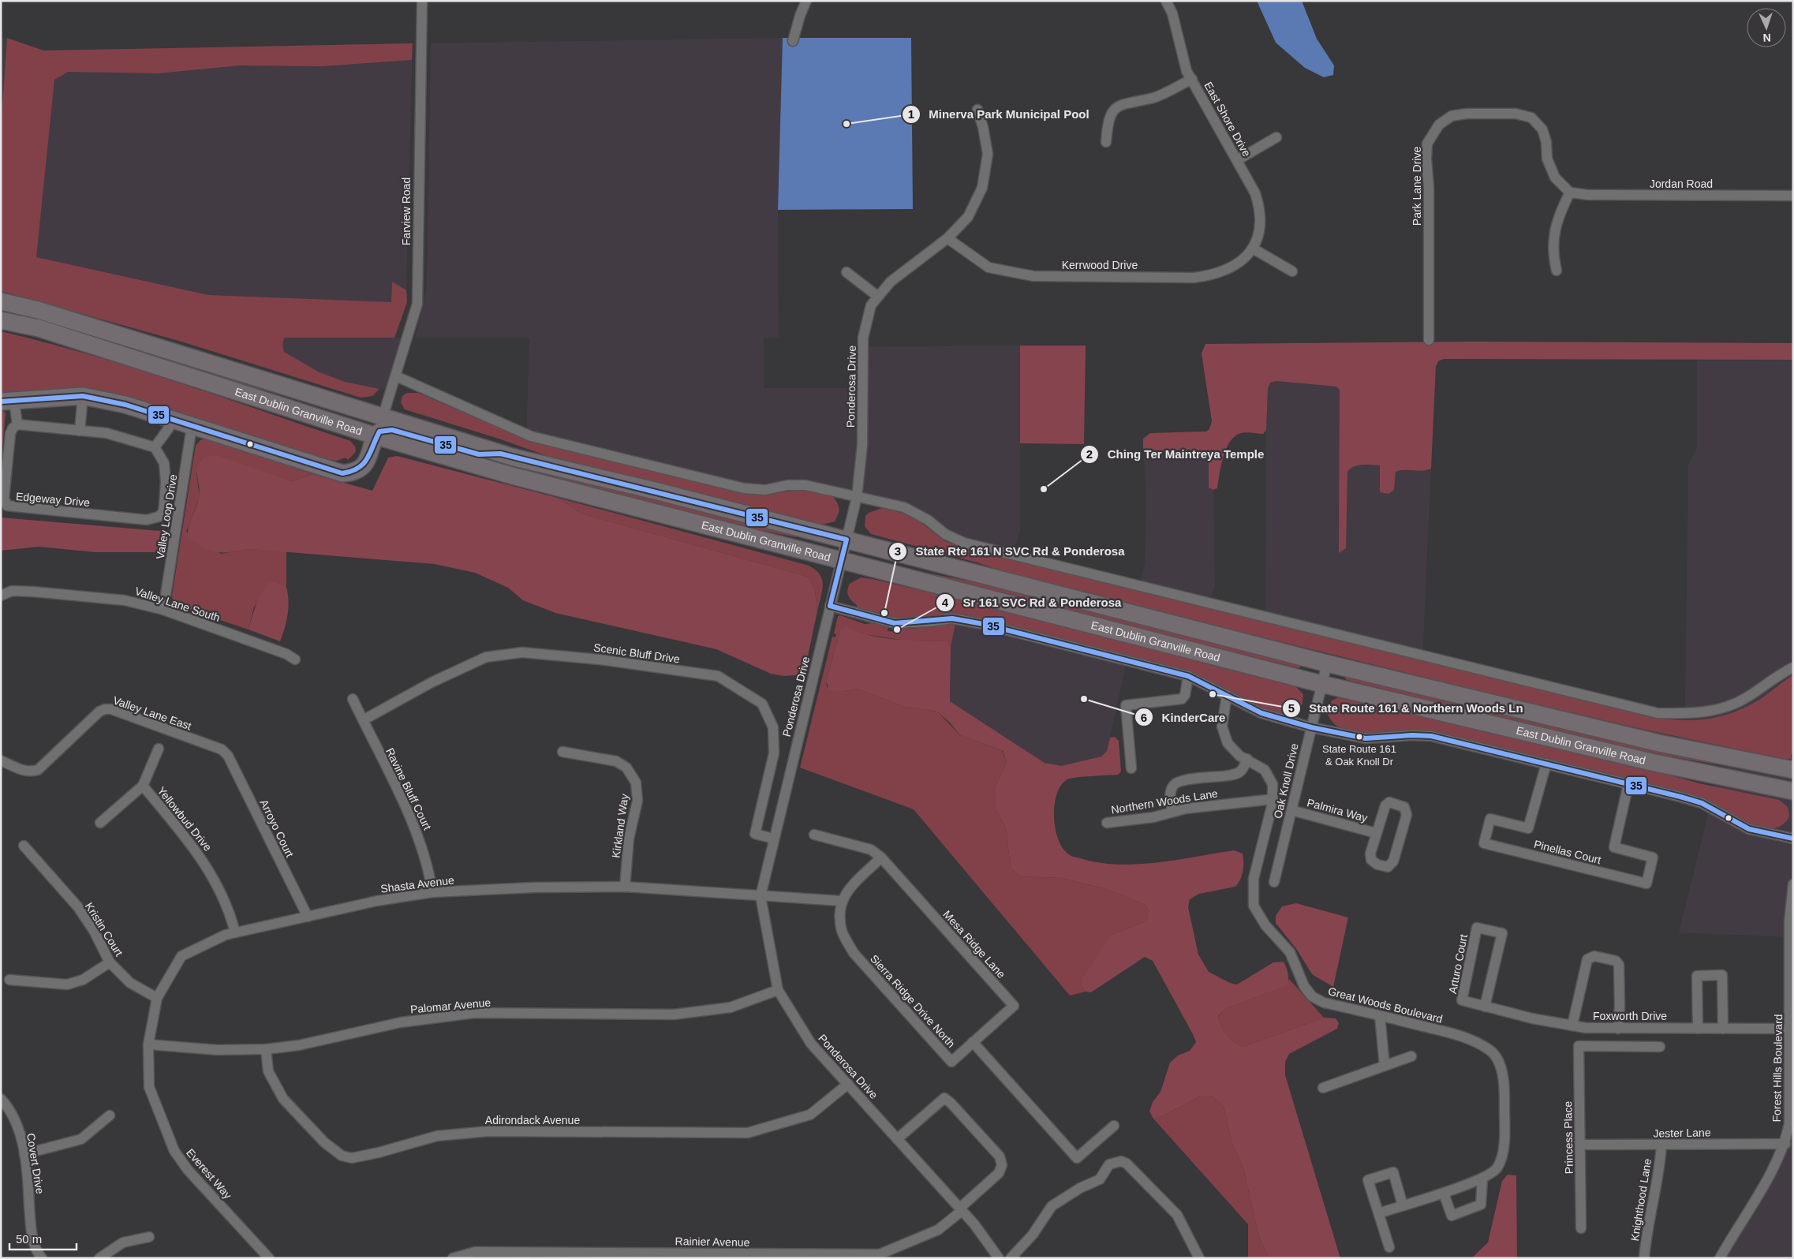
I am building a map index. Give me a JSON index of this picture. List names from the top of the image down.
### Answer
{
  "streets": {
    "main road": ["East Dublin Granville Road"],
    "street": [
      "East Shore Drive",
      "Jordan Road",
      "Park Lane Drive",
      "Farview Road",
      "Kerrwood Drive",
      "Ponderosa Drive",
      "Edgeway Drive",
      "Valley Loop Drive",
      "Valley Lane South",
      "Scenic Bluff Drive",
      "Valley Lane East",
      "Oak Knoll Drive",
      "Ravine Bluff Court",
      "Northern Woods Lane",
      "Palmira Way",
      "Yellowbud Drive",
      "Kirkland Way",
      "Arroyo Court",
      "Pinellas Court",
      "Shasta Avenue",
      "Kristin Court",
      "Mesa Ridge Lane",
      "Arturo Court",
      "Sierra Ridge Drive North",
      "Great Woods Boulevard",
      "Palomar Avenue",
      "Foxworth Drive",
      "Forest Hills Boulevard",
      "Adirondack Avenue",
      "Jester Lane",
      "Princess Place",
      "Covert Drive",
      "Everest Way",
      "Knighthood Lane",
      "Rainier Avenue"
    ]
  },
  "crossings": [
    ["East Shore Drive", "Kerrwood Drive"],
    ["Jordan Road", "Park Lane Drive"],
    ["Farview Road", "East Dublin Granville Road"],
    ["Kerrwood Drive", "Ponderosa Drive"],
    ["Ponderosa Drive", "East Dublin Granville Road"],
    ["Ponderosa Drive", "Scenic Bluff Drive"],
    ["Ponderosa Drive", "Shasta Avenue"],
    ["Ponderosa Drive", "Palomar Avenue"],
    ["Ponderosa Drive", "Adirondack Avenue"],
    ["Ponderosa Drive", "Rainier Avenue"],
    ["East Dublin Granville Road", "Oak Knoll Drive"],
    ["Valley Loop Drive", "Valley Lane South"],
    ["Scenic Bluff Drive", "Ravine Bluff Court"],
    ["Valley Lane East", "Arroyo Court"],
    ["Oak Knoll Drive", "Palmira Way"],
    ["Ravine Bluff Court", "Shasta Avenue"],
    ["Northern Woods Lane", "Great Woods Boulevard"],
    ["Yellowbud Drive", "Shasta Avenue"],
    ["Kirkland Way", "Shasta Avenue"],
    ["Arroyo Court", "Shasta Avenue"],
    ["Shasta Avenue", "Kristin Court"],
    ["Shasta Avenue", "Palomar Avenue"],
    ["Shasta Avenue", "Everest Way"],
    ["Mesa Ridge Lane", "Sierra Ridge Drive North"],
    ["Arturo Court", "Foxworth Drive"],
    ["Palomar Avenue", "Adirondack Avenue"],
    ["Palomar Avenue", "Everest Way"],
    ["Foxworth Drive", "Forest Hills Boulevard"],
    ["Forest Hills Boulevard", "Jester Lane"],
    ["Jester Lane", "Princess Place"],
    ["Jester Lane", "Knighthood Lane"]
  ],
  "places": [
    "Minerva Park Municipal Pool",
    "Ching Ter Maintreya Temple",
    "State Rte 161 N SVC Rd & Ponderosa",
    "Sr 161 SVC Rd & Ponderosa",
    "State Route 161 & Northern Woods Ln",
    "KinderCare",
    "State Route 161 & Oak Knoll Dr"
  ],
  "lines": ["transit line 35"],
  "scale_bar": "50 m",
  "north": "bottom"
}
